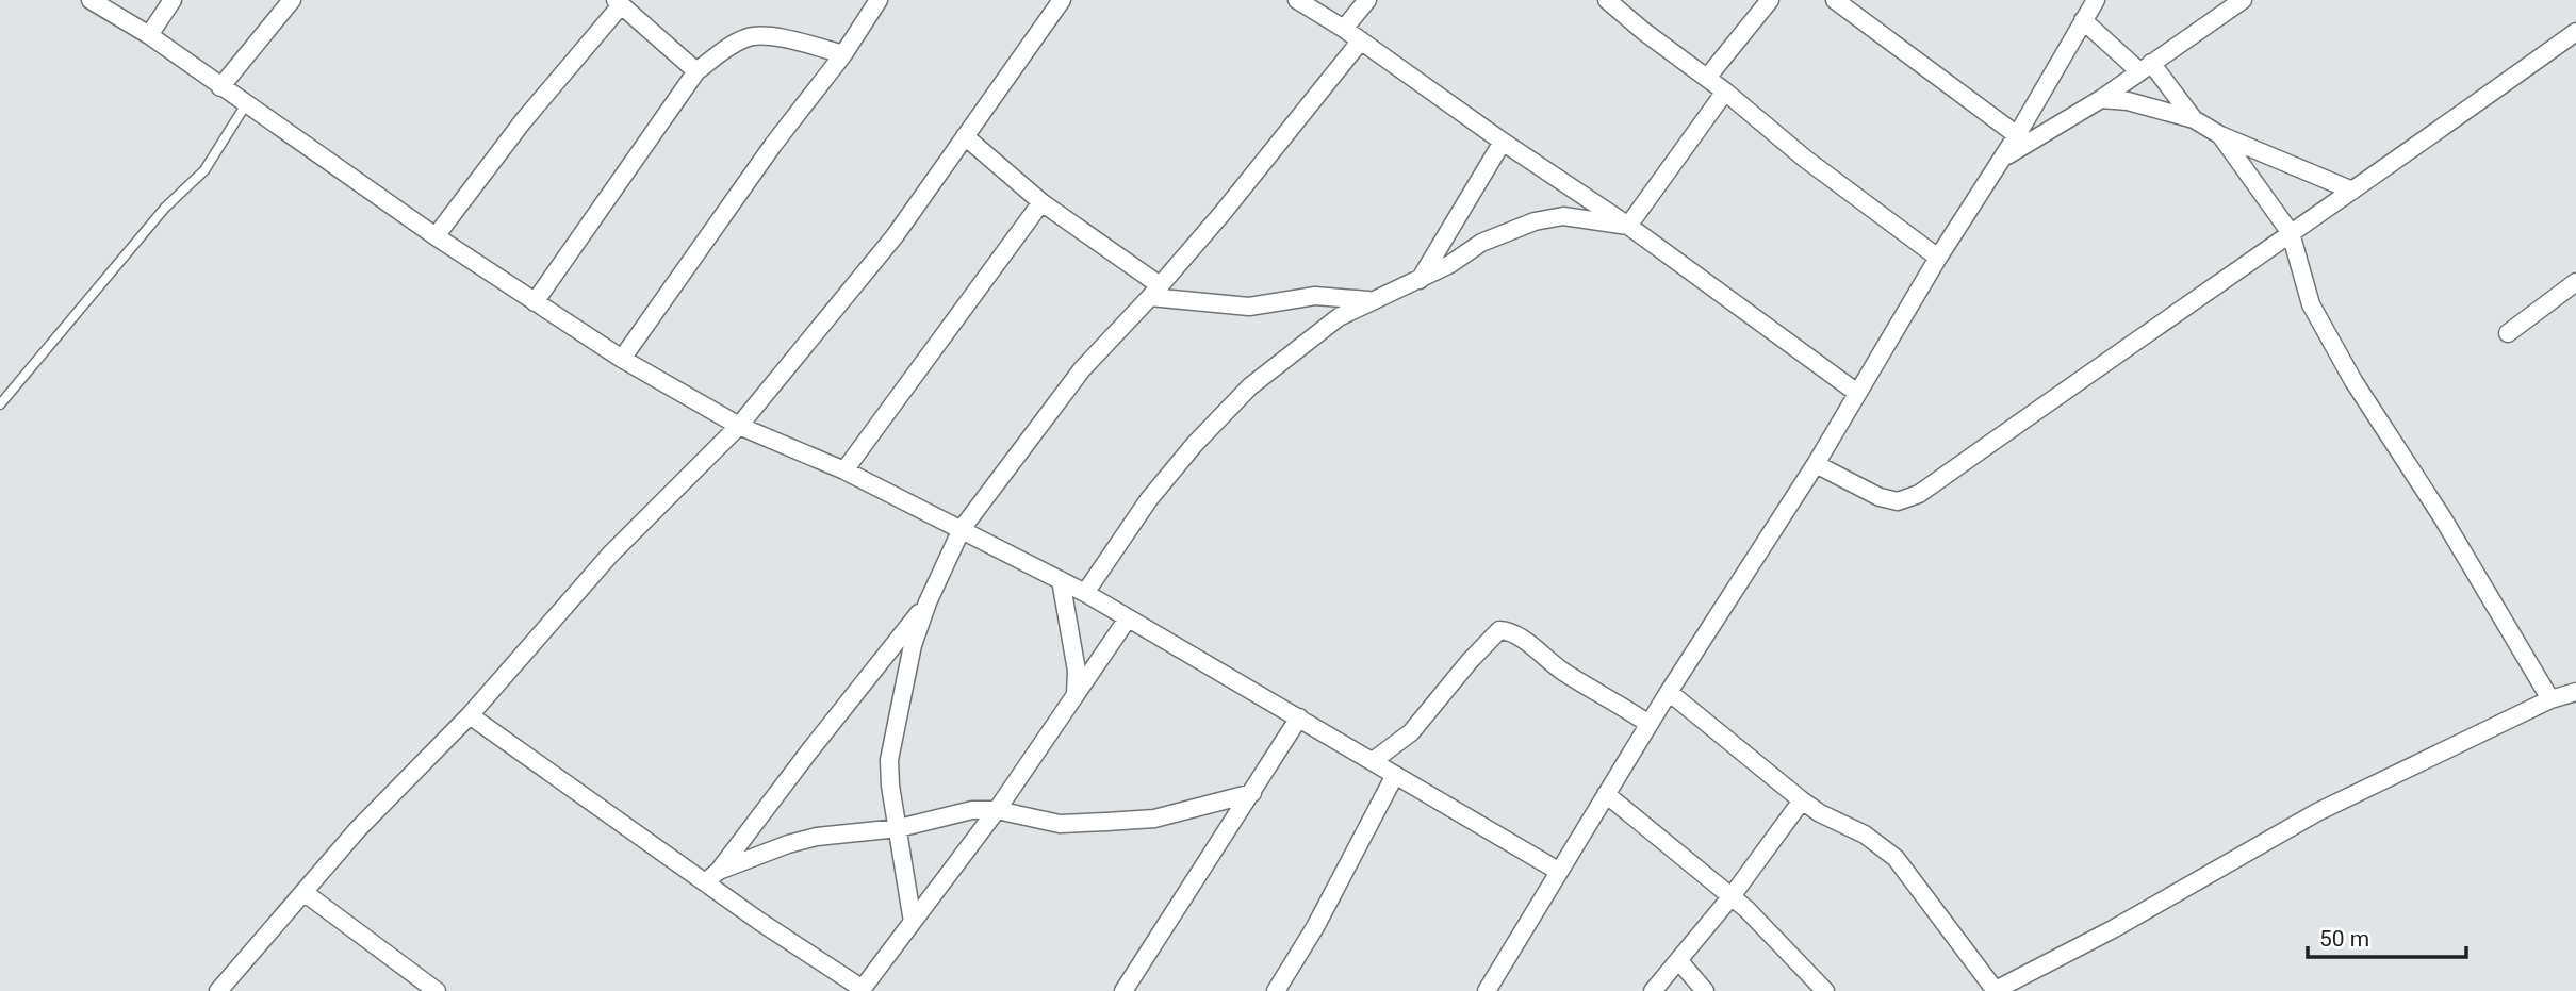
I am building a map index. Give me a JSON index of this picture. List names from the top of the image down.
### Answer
{
  "scale_bar": "50 m"
}
